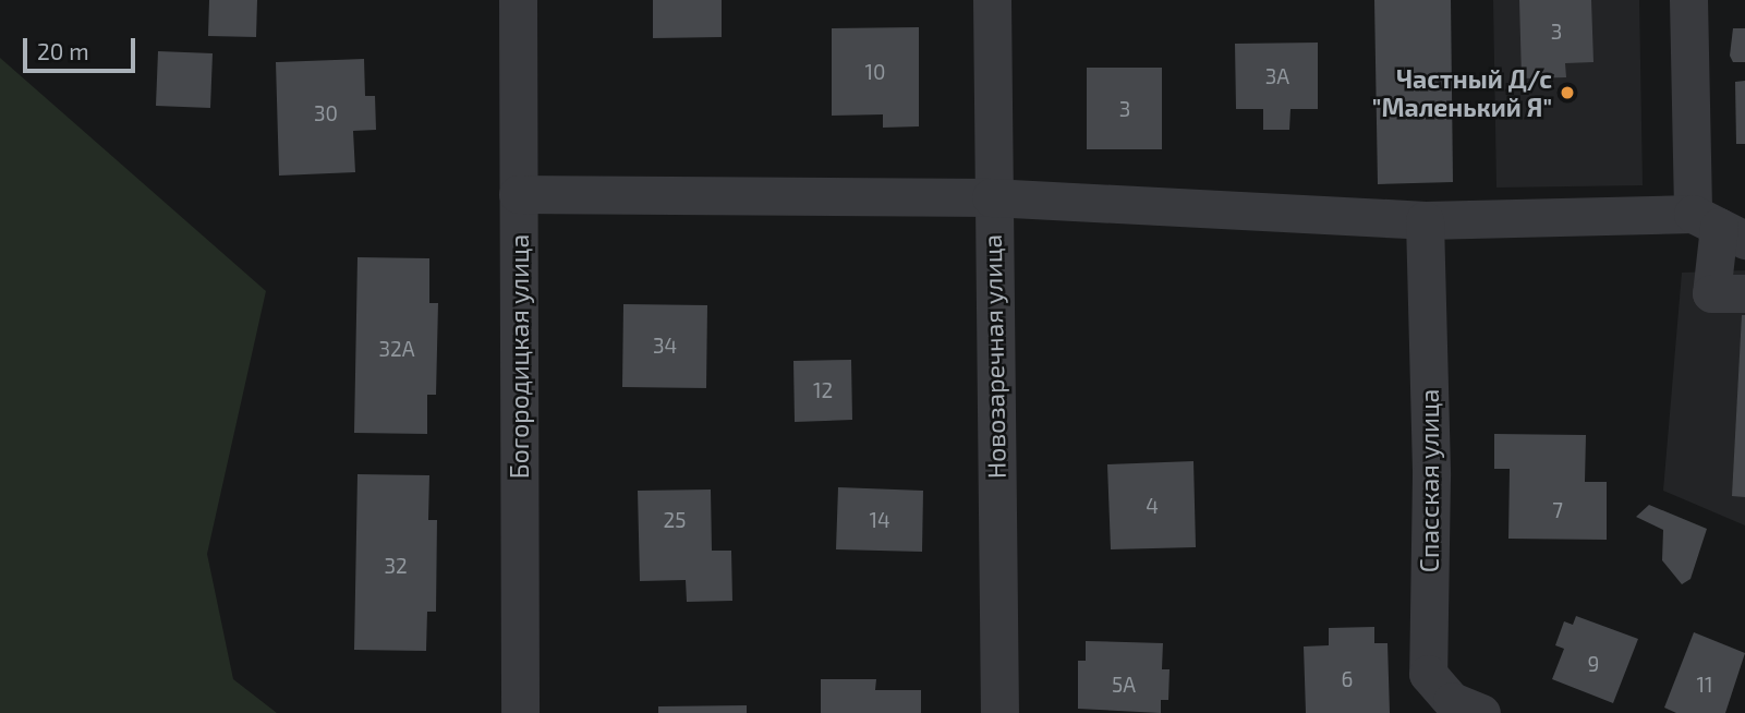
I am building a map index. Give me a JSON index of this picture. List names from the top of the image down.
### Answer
{
  "streets": {
    "street": ["Богородицкая улица", "Новозаречная улица", "Спасская улица"]
  },
  "places": ["Частный Д/с \"Маленький Я\""],
  "house_numbers": [
    "3",
    "10",
    "3А",
    "3",
    "30",
    "34",
    "32А",
    "12",
    "4",
    "7",
    "25",
    "14",
    "32",
    "9",
    "6",
    "5А",
    "11"
  ],
  "scale_bar": "20 m"
}
